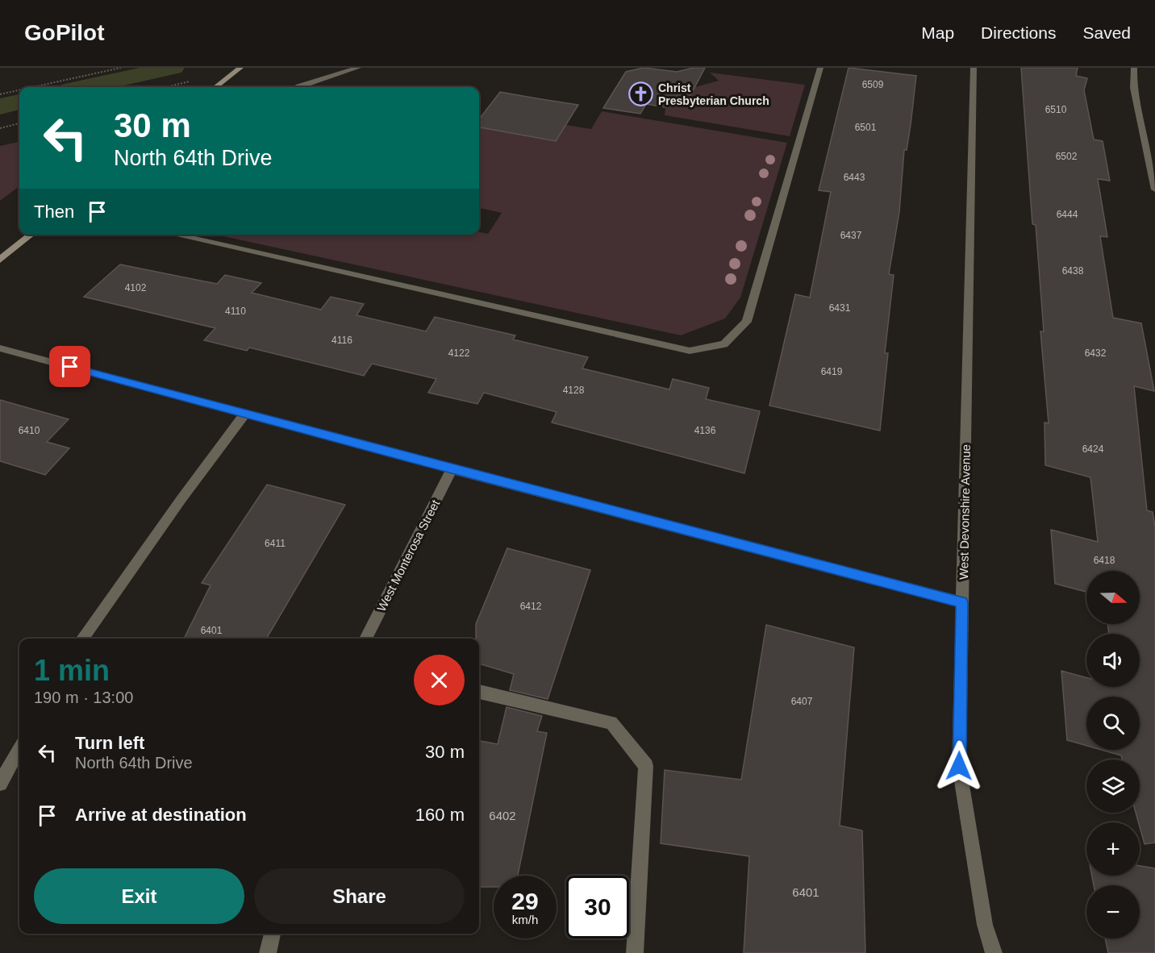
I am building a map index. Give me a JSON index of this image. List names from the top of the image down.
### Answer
{
  "streets": {
    "street": ["West Devonshire Avenue", "West Monterosa Street"]
  },
  "places": {
    "church": ["Christ Presbyterian Church"]
  },
  "house_numbers": [
    "6509",
    "6510",
    "6501",
    "6502",
    "6443",
    "6444",
    "6437",
    "6438",
    "4102",
    "6431",
    "4110",
    "4116",
    "4122",
    "6432",
    "6419",
    "4128",
    "6410",
    "4136",
    "6424",
    "6411",
    "6418",
    "6412",
    "6401",
    "6407",
    "6402",
    "6401"
  ],
  "north": "right",
  "page": {
    "header": "GoPilot",
    "nav": ["Map", "Directions", "Saved"],
    "turn": ["30 m", "North 64th Drive"],
    "then": "Then",
    "map_buttons": ["+", "−"],
    "heading": ["1 min", "190 m · 13:00"],
    "list": [
      {
        "name": "Turn left",
        "note": "North 64th Drive",
        "value": "30 m"
      },
      {
        "name": "Arrive at destination",
        "value": "160 m"
      }
    ],
    "buttons": ["Exit", "Share"],
    "speed": "29 km/h",
    "limit": "30"
  }
}
